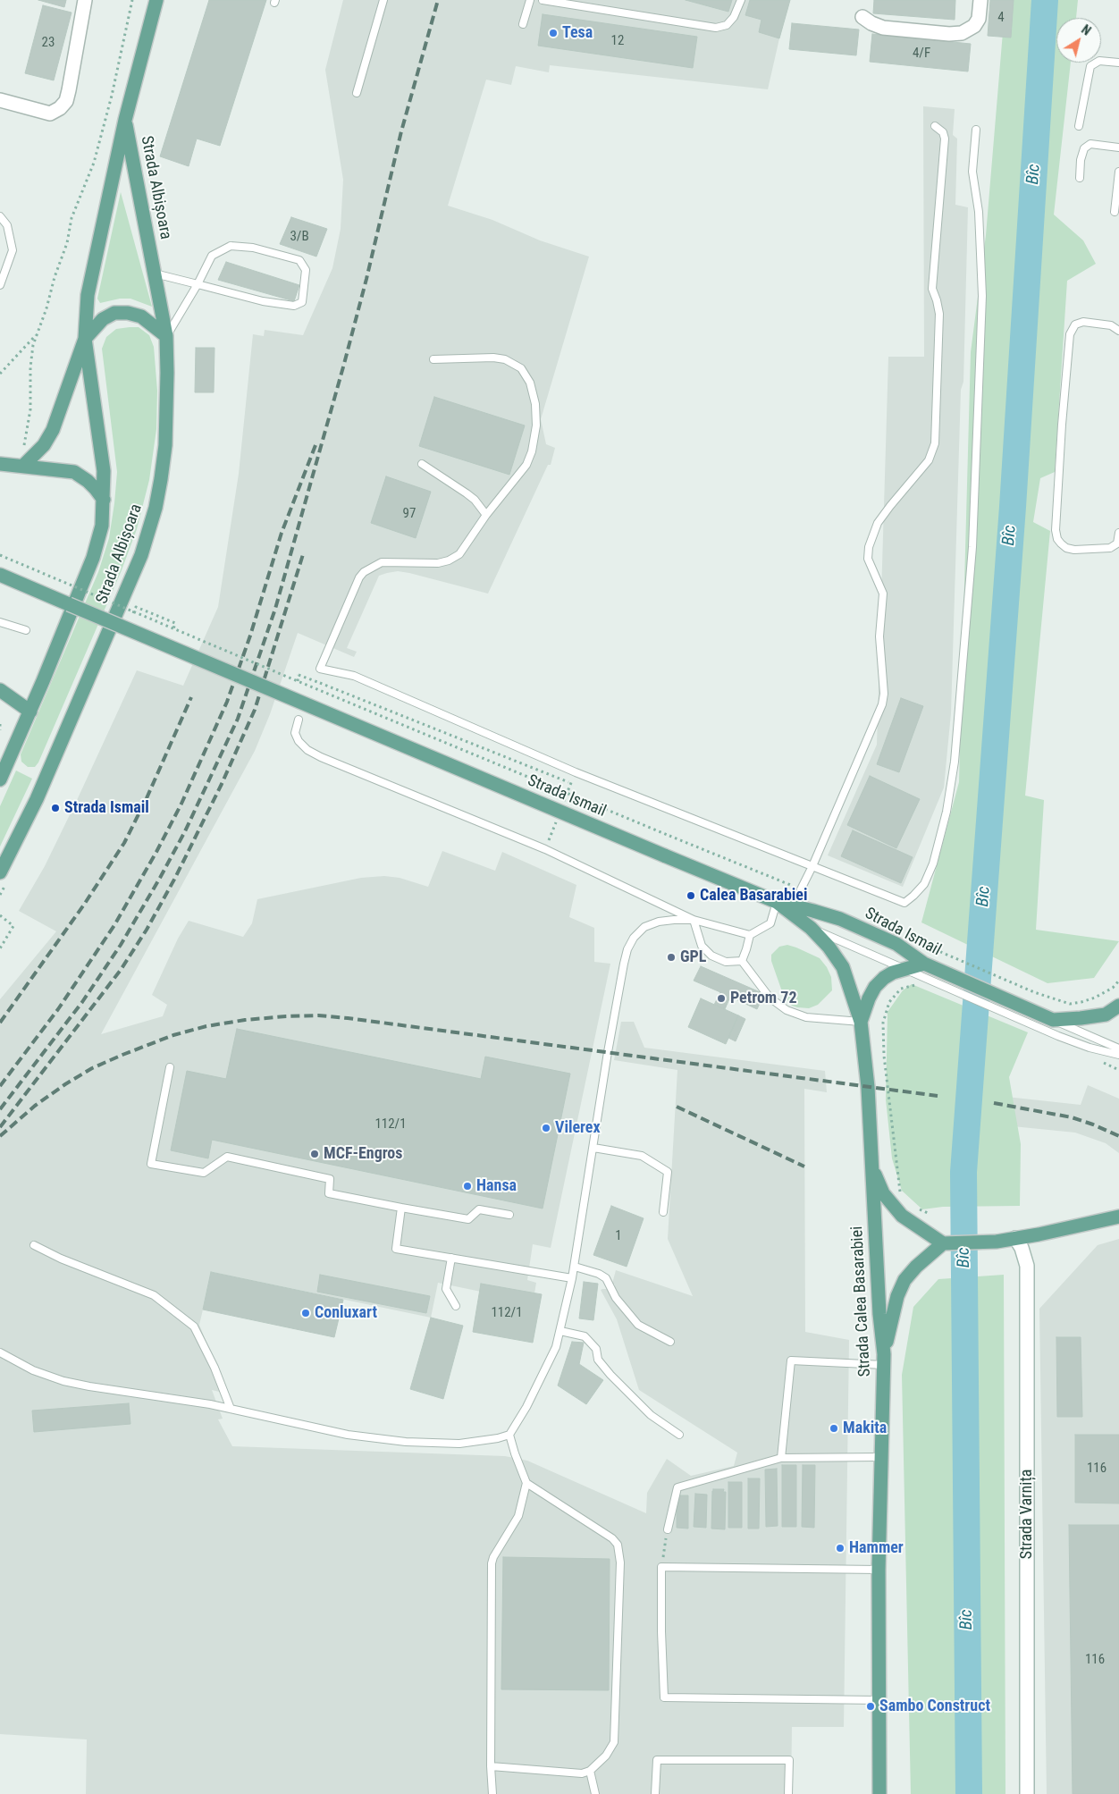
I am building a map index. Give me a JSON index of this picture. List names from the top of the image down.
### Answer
{
  "streets": {
    "main road": ["Strada Albișoara", "Strada Ismail", "Strada Calea Basarabiei"],
    "street": ["Strada Varnița"]
  },
  "crossings": [
    ["Strada Ismail", "Strada Calea Basarabiei"]
  ],
  "water": ["Bîc"],
  "places": [
    "Tesa",
    "Strada Ismail",
    "Calea Basarabiei",
    "GPL",
    "Petrom 72",
    "Vilerex",
    "MCF-Engros",
    "Hansa",
    "Conluxart",
    "Makita",
    "Hammer",
    "Sambo Construct"
  ],
  "house_numbers": [
    "4",
    "12",
    "23",
    "4/F",
    "3/B",
    "97",
    "112/1",
    "1",
    "112/1",
    "116",
    "116"
  ],
  "north": "top right"
}
